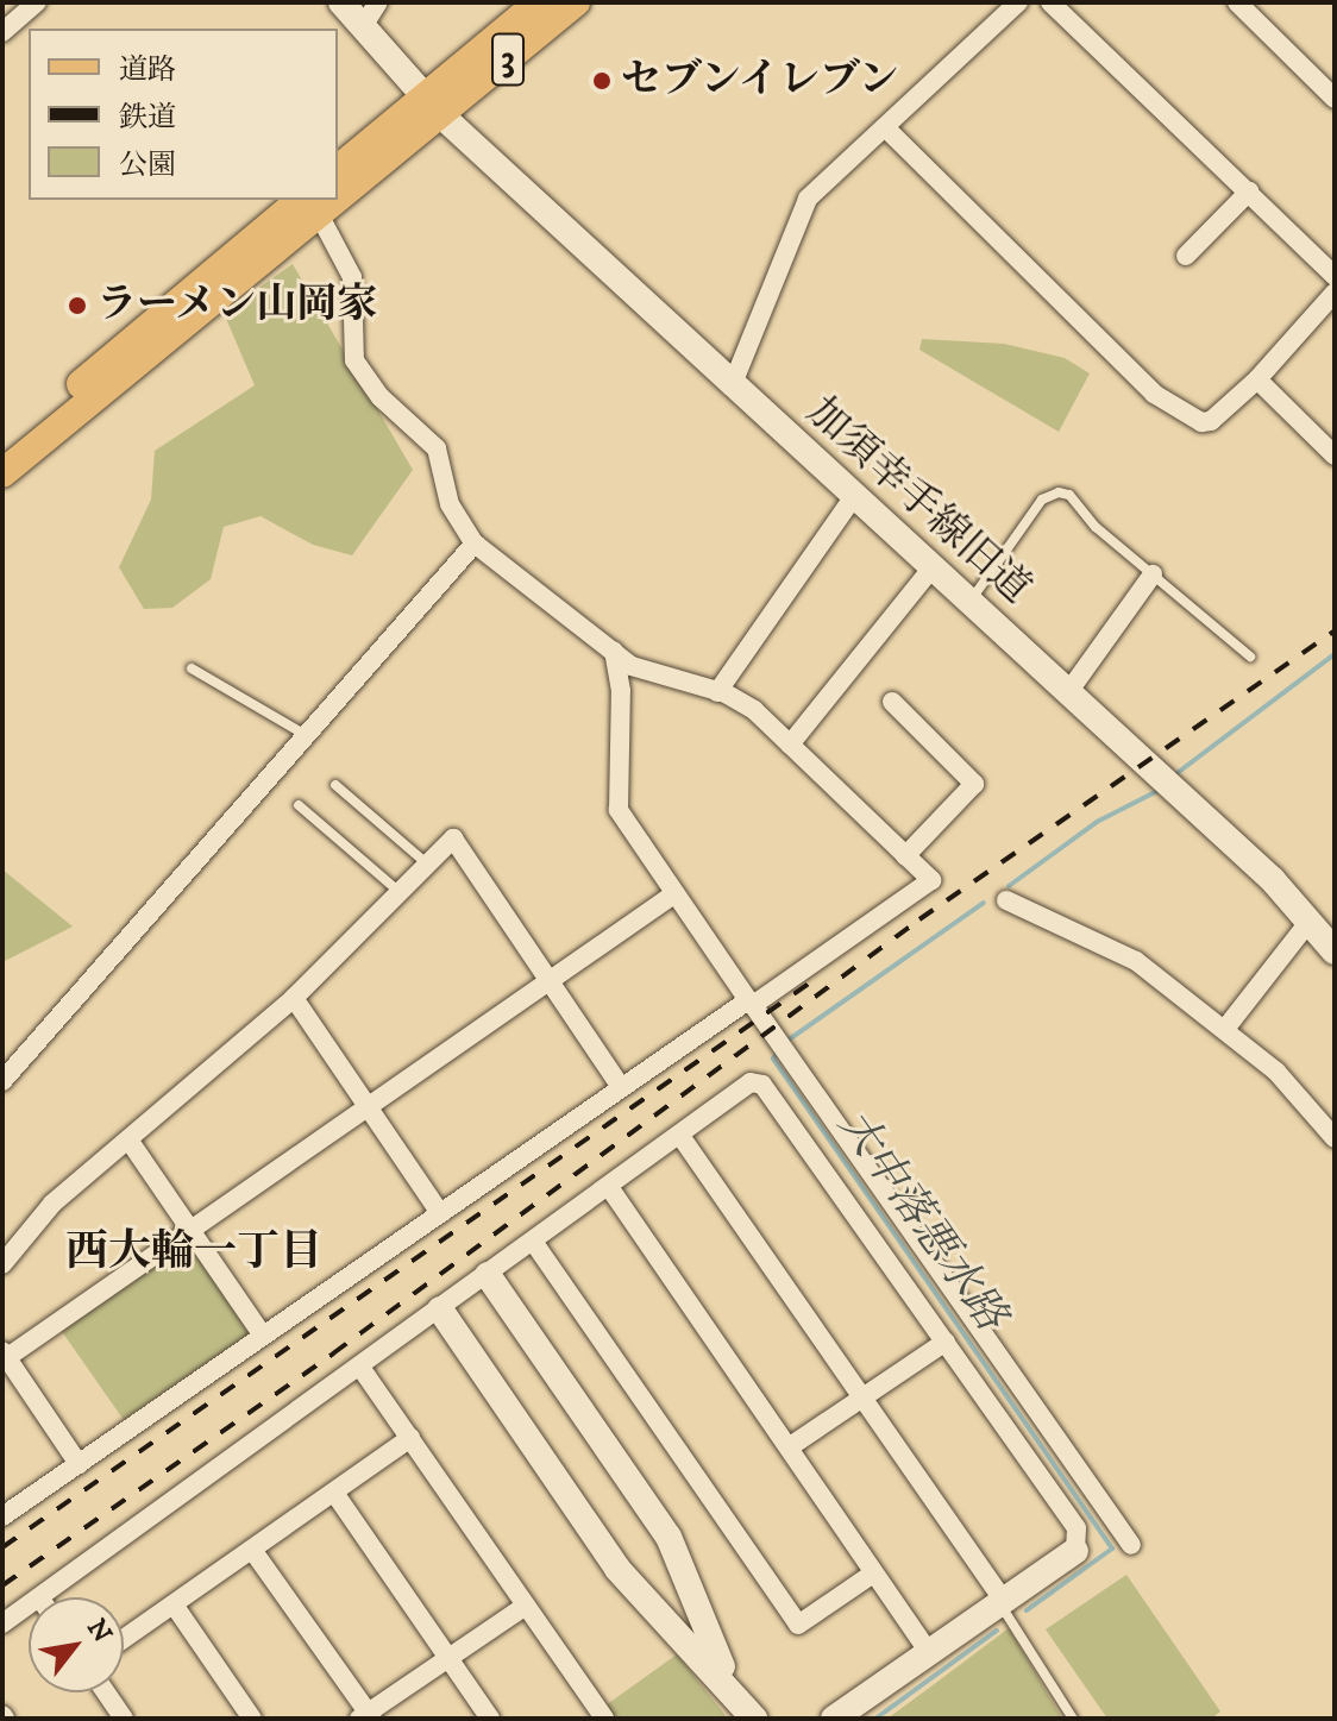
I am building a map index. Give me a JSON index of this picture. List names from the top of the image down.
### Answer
{
  "streets": {
    "main road": ["3"],
    "street": ["加須幸手線旧道"]
  },
  "crossings": [
    ["3", "加須幸手線旧道"]
  ],
  "districts": ["西大輪一丁目"],
  "water": ["大中落悪水路"],
  "places": ["セブンイレブン", "ラーメン山岡家"],
  "legend": ["道路", "鉄道", "公園"],
  "north": "top right"
}
